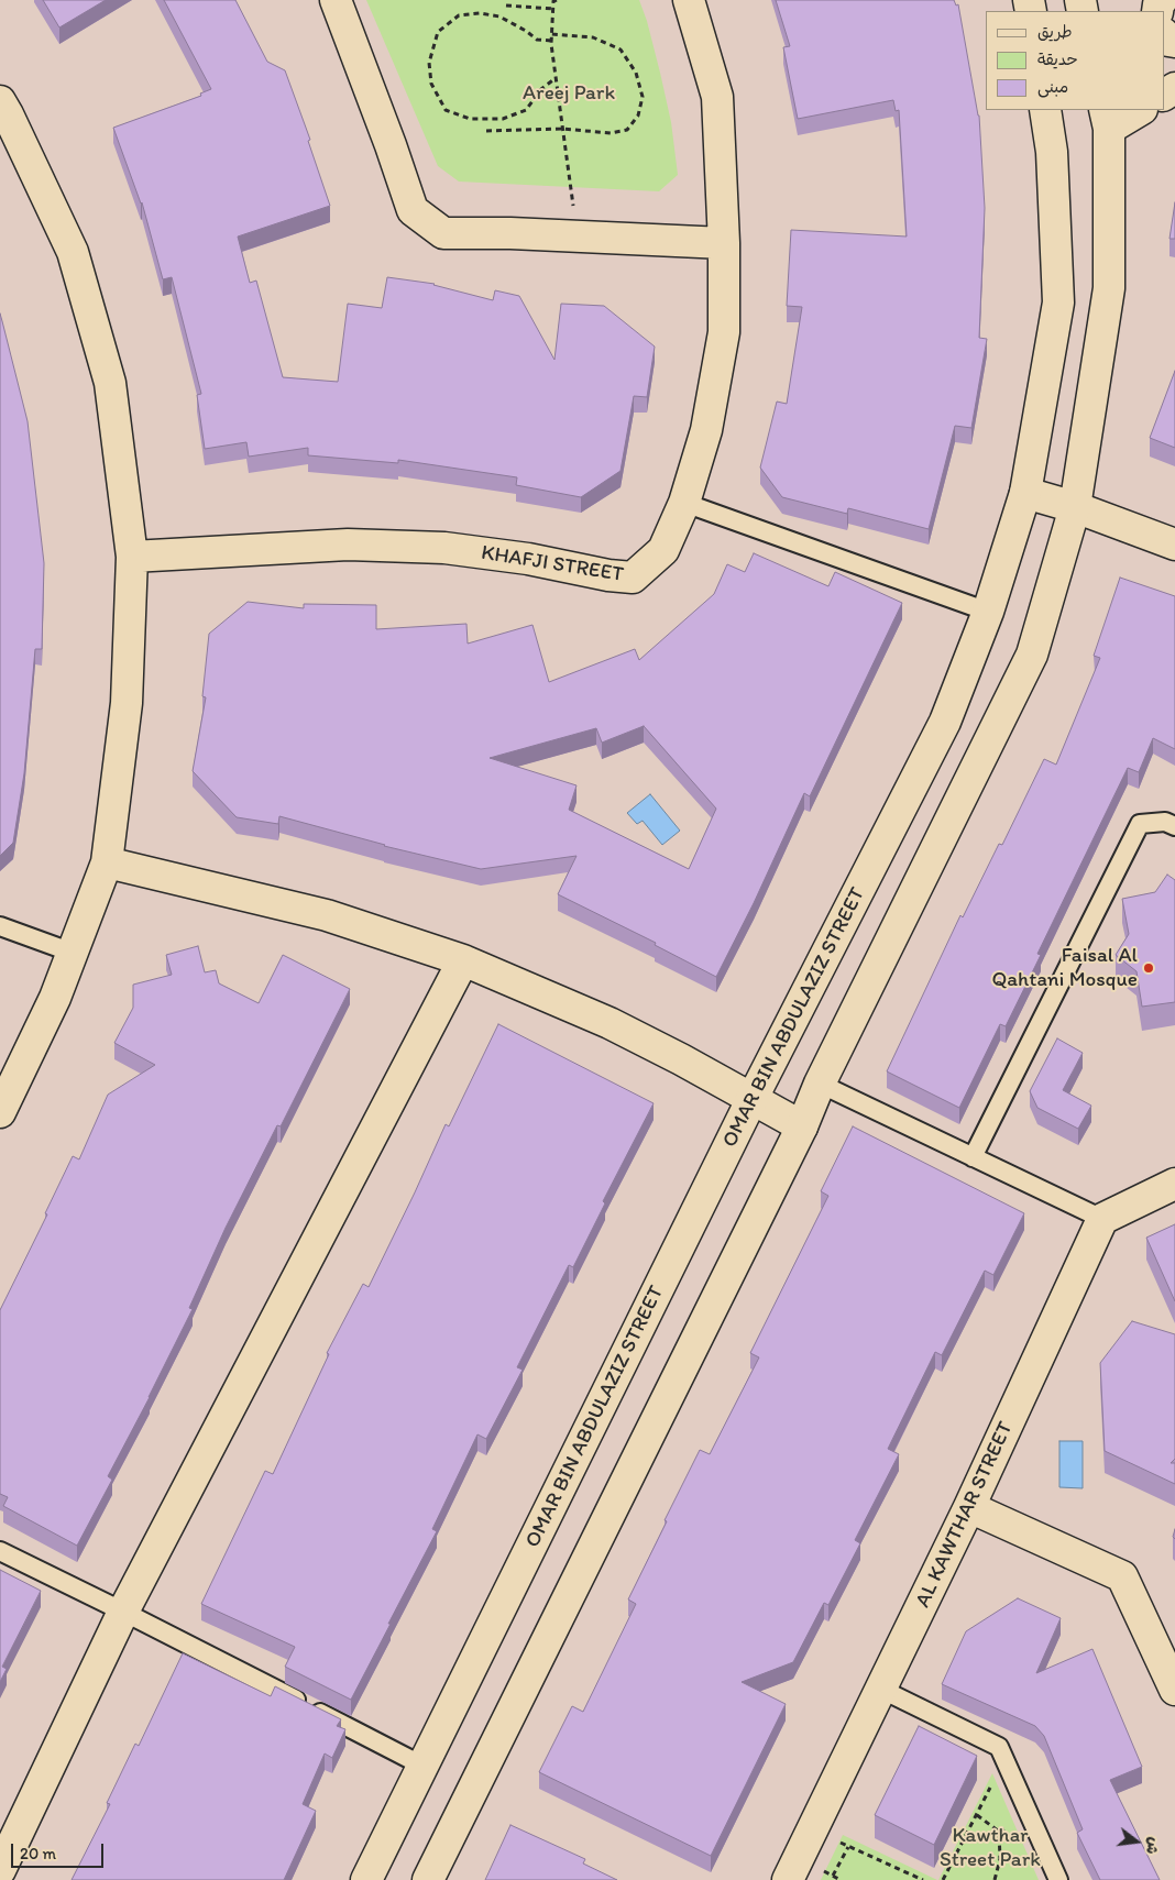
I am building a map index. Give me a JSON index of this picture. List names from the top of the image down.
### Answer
{
  "streets": {
    "street": ["KHAFJI STREET", "OMAR BIN ABDULAZIZ STREET", "AL KAWTHAR STREET"]
  },
  "parks": ["Areej Park", "Kawthar Street Park"],
  "places": ["Faisal Al Qahtani Mosque"],
  "legend": ["طريق", "حديقة", "مبنى"],
  "scale_bar": "20 m",
  "north": "right"
}
